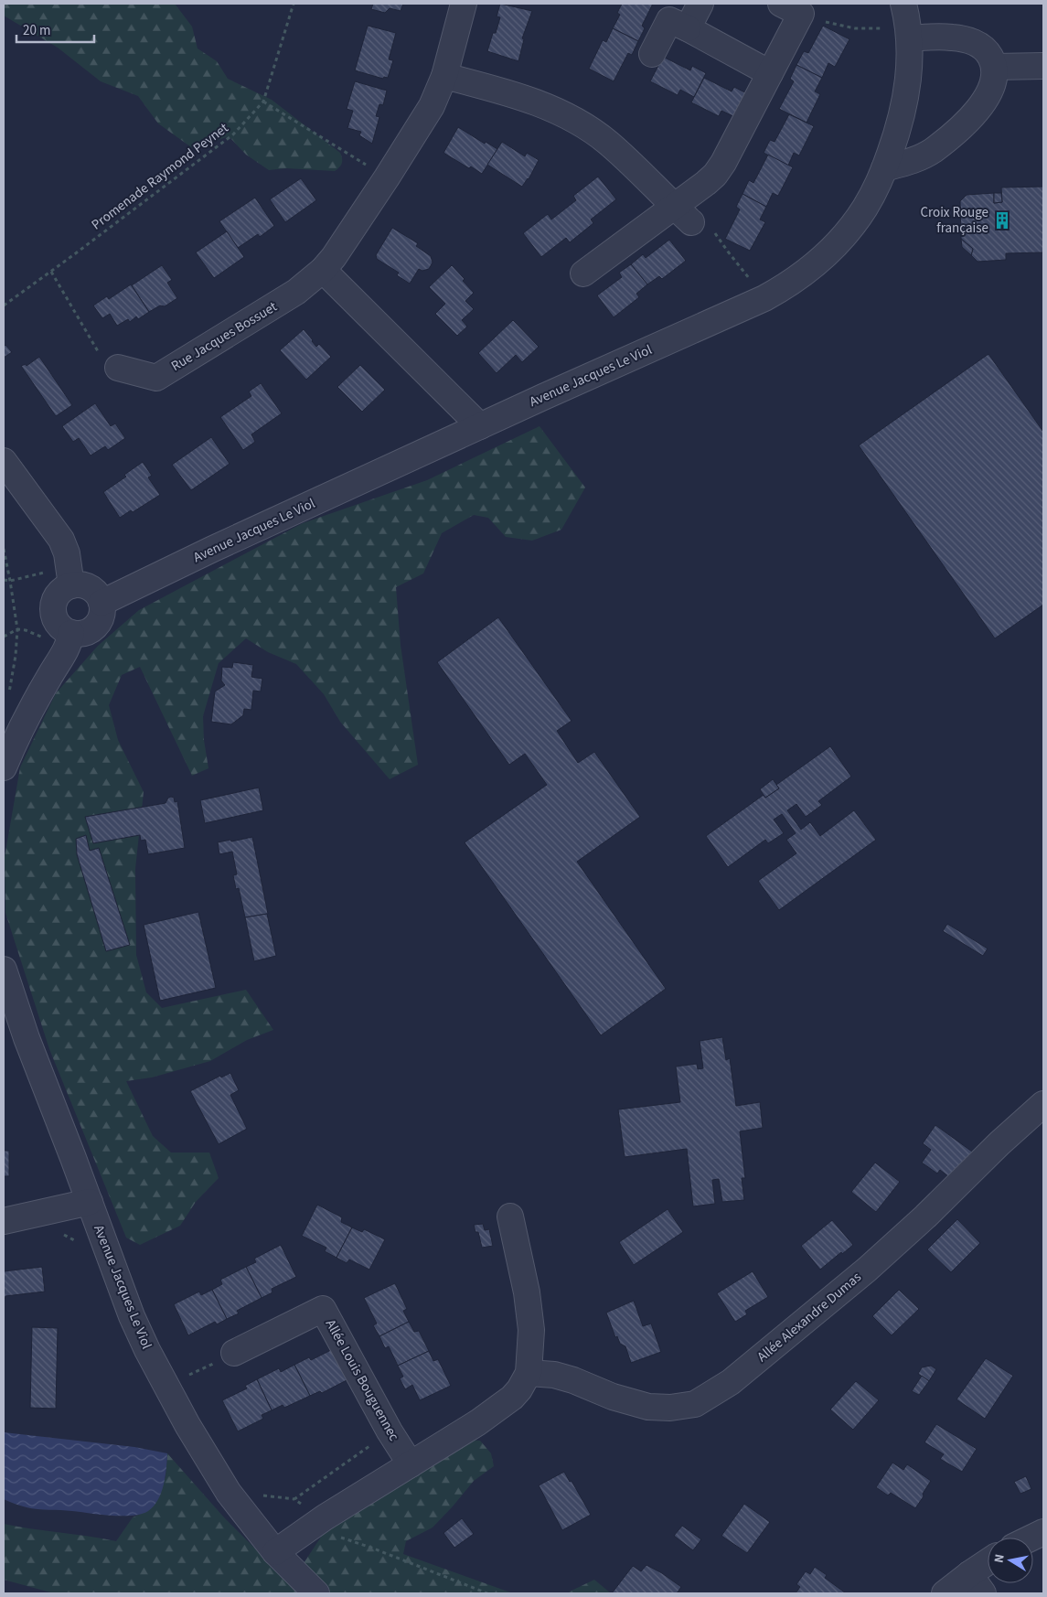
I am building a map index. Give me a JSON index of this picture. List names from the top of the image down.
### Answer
{
  "streets": {
    "street": [
      "Rue Jacques Bossuet",
      "Avenue Jacques Le Viol",
      "Allée Alexandre Dumas",
      "Allée Louis Bouguennec"
    ],
    "path": ["Promenade Raymond Peynet"]
  },
  "places": {
    "building": ["Croix Rouge française"]
  },
  "scale_bar": "20 m",
  "north": "left"
}
